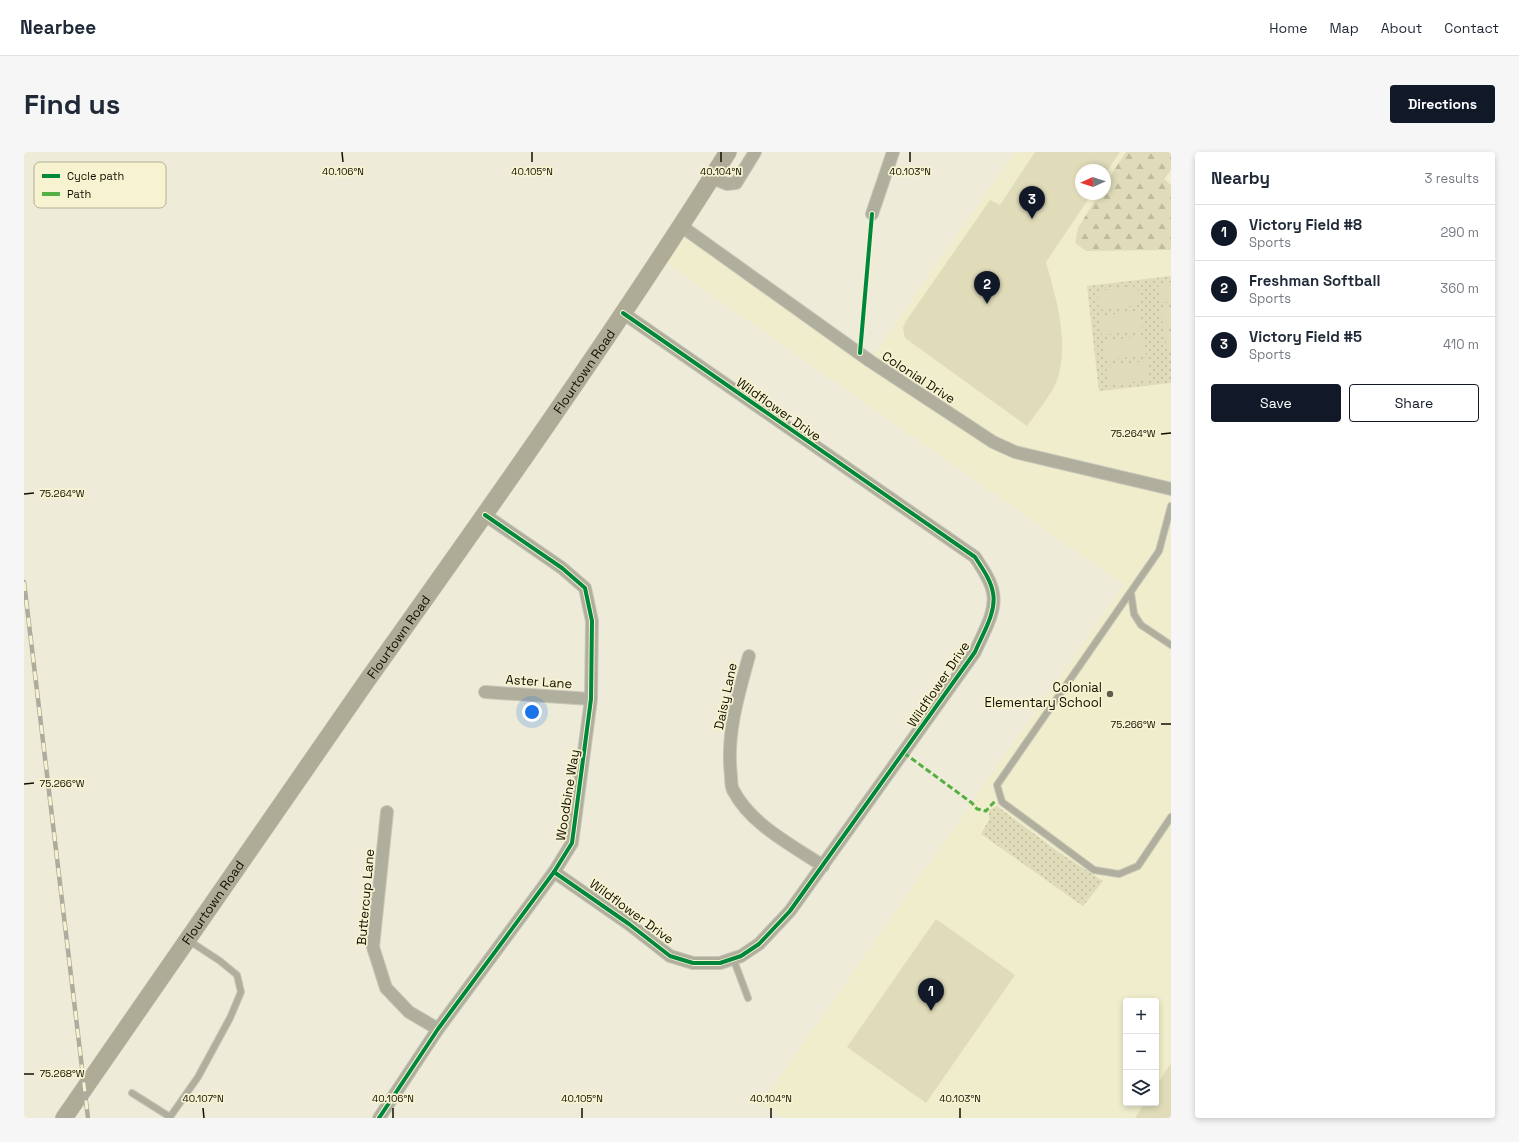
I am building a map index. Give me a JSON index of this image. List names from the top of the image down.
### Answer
{
  "streets": {
    "main road": ["Flourtown Road"],
    "street": [
      "Colonial Drive",
      "Wildflower Drive",
      "Aster Lane",
      "Daisy Lane",
      "Woodbine Way",
      "Buttercup Lane"
    ]
  },
  "crossings": [
    ["Flourtown Road", "Colonial Drive"],
    ["Flourtown Road", "Wildflower Drive"],
    ["Flourtown Road", "Woodbine Way"],
    ["Wildflower Drive", "Daisy Lane"],
    ["Wildflower Drive", "Woodbine Way"],
    ["Aster Lane", "Woodbine Way"],
    ["Woodbine Way", "Buttercup Lane"]
  ],
  "places": ["Colonial Elementary School"],
  "legend": ["Cycle path", "Path"],
  "north": "left",
  "page": {
    "header": "Nearbee",
    "nav": [
      "Home",
      "Map",
      "About",
      "Contact"
    ],
    "buttons": [
      "Directions",
      ["Save", "Share"]
    ],
    "title": "Find us",
    "heading": ["Nearby", "3 results"],
    "pins": ["3", "2", "1"],
    "list": [
      {
        "mark": "1",
        "name": "Victory Field #8",
        "note": "Sports",
        "value": "290 m"
      },
      {
        "mark": "2",
        "name": "Freshman Softball",
        "note": "Sports",
        "value": "360 m"
      },
      {
        "mark": "3",
        "name": "Victory Field #5",
        "note": "Sports",
        "value": "410 m"
      }
    ],
    "map_buttons": ["+", "−"]
  },
  "coordinates": [
    "40.106°N",
    "40.105°N",
    "40.104°N",
    "40.103°N",
    "75.264°W",
    "75.266°W",
    "75.268°W",
    "40.107°N"
  ]
}
